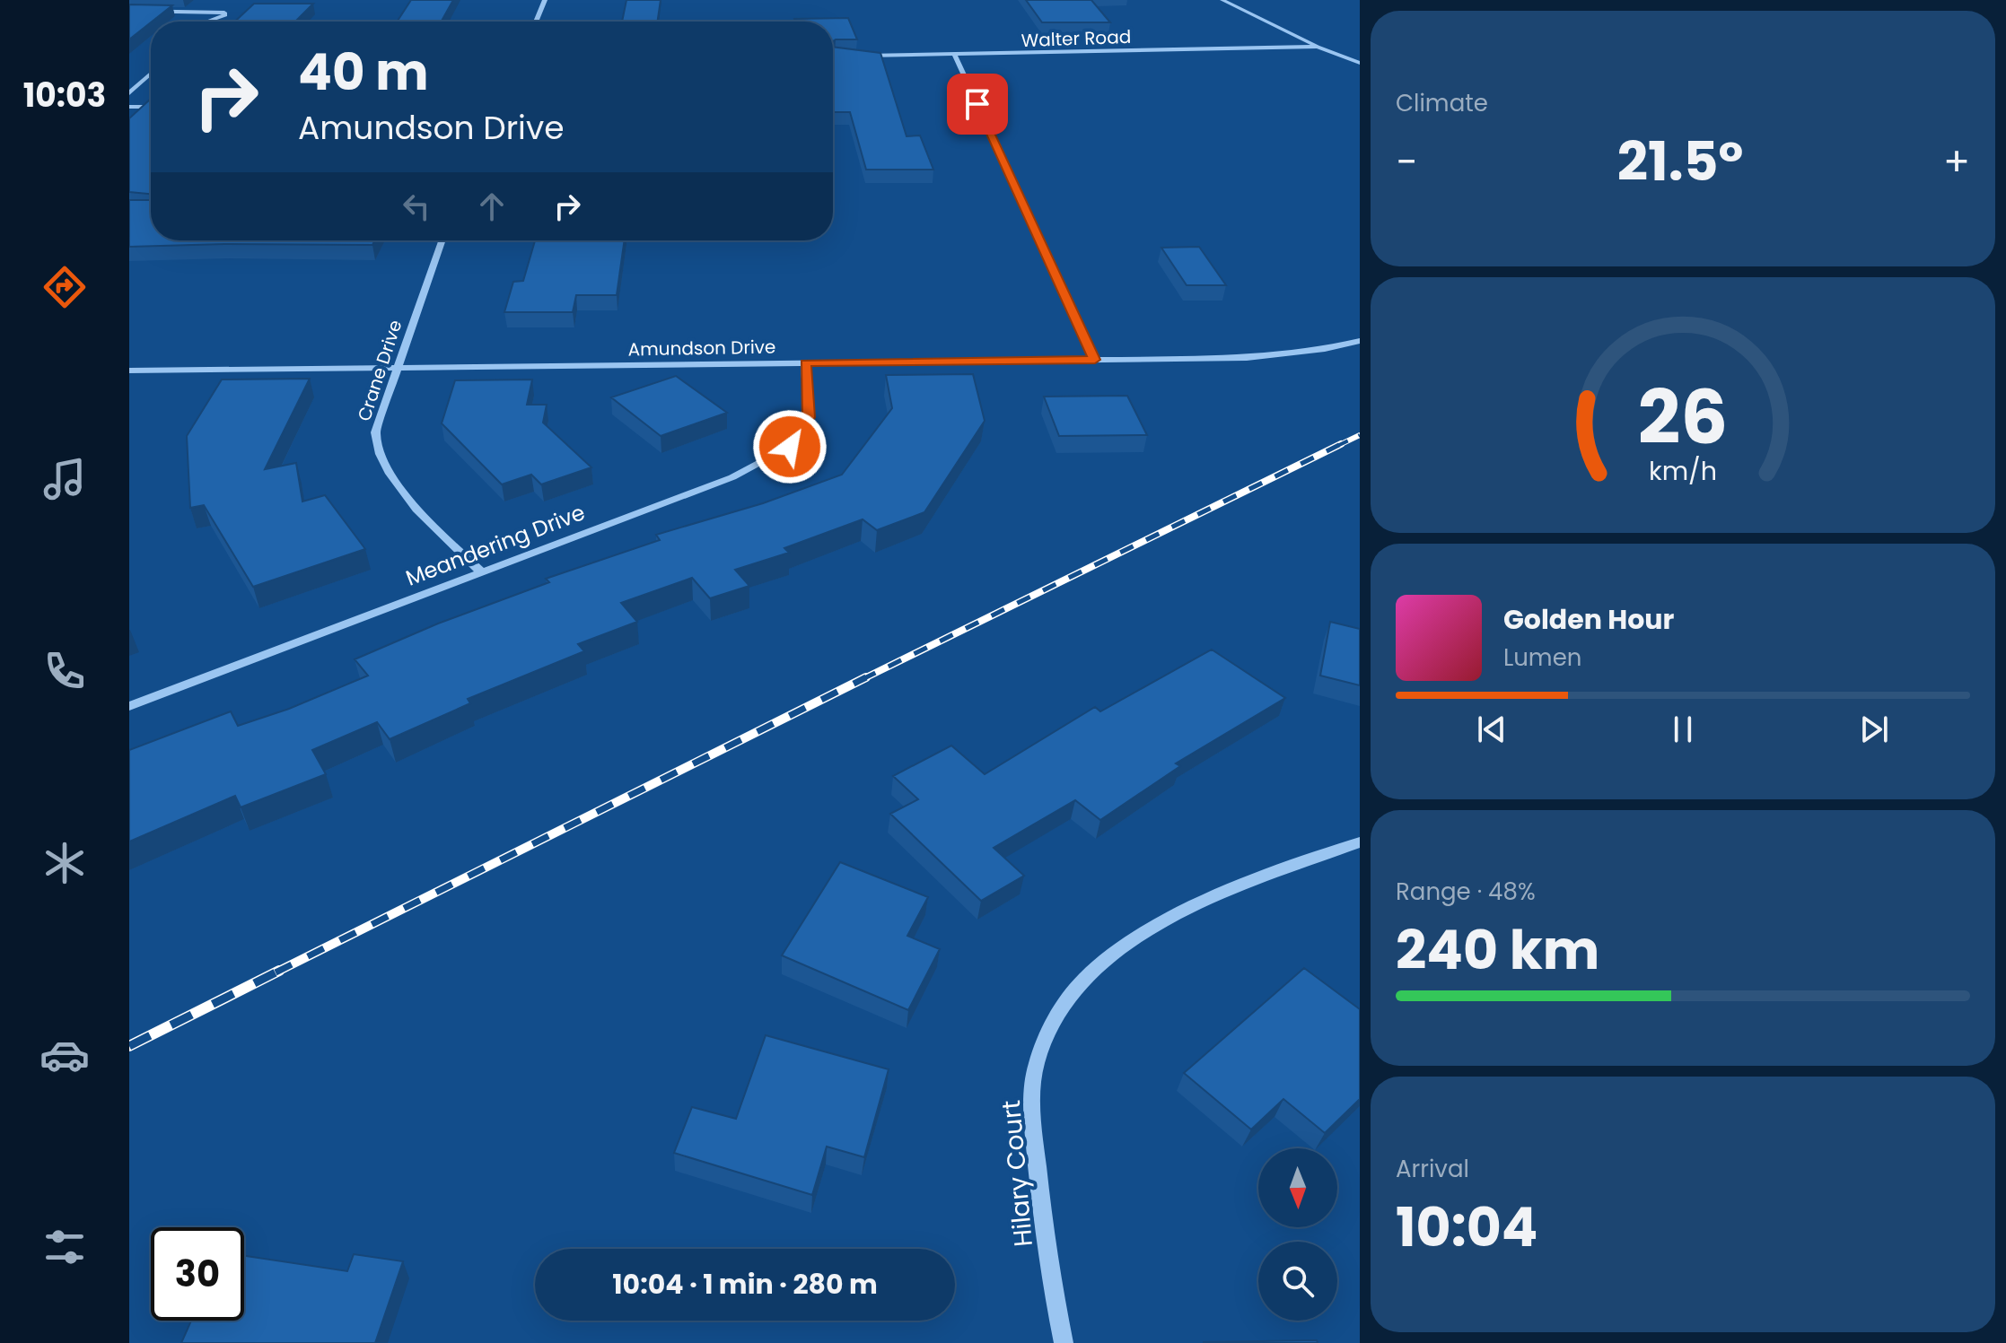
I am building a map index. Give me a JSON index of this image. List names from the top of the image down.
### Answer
{
  "streets": {
    "street": [
      "Walter Road",
      "Amundson Drive",
      "Crane Drive",
      "Meandering Drive",
      "Hilary Court"
    ]
  },
  "crossings": [
    ["Amundson Drive", "Crane Drive"],
    ["Amundson Drive", "Meandering Drive"],
    ["Crane Drive", "Meandering Drive"]
  ],
  "north": "bottom",
  "page": {
    "tabs": "10:03",
    "tile": [
      "Climate",
      ["Range · 48%", "240 km"],
      ["Arrival", "10:04"]
    ],
    "turn": ["40 m", "Amundson Drive"],
    "heat": ["−", "21.5°", "+"],
    "song": ["Golden Hour", "Lumen"],
    "limit": "30",
    "trip": "10:04 · 1 min · 280 m",
    "gauge": ["26", "km/h"]
  }
}
